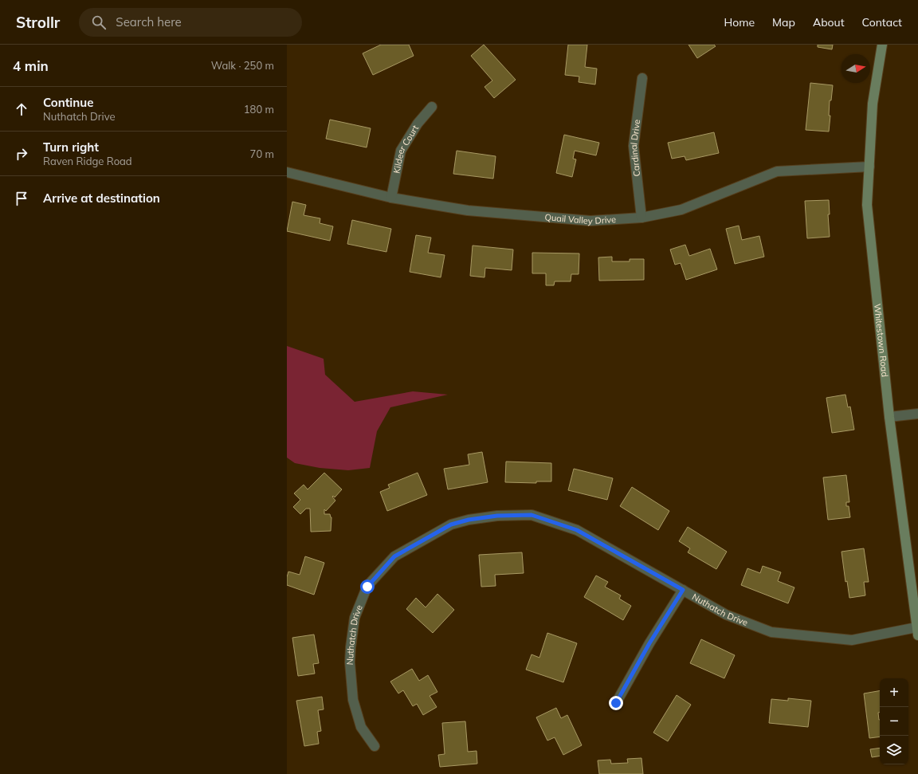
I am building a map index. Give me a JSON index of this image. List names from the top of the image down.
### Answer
{
  "streets": {
    "street": [
      "Cardinal Drive",
      "Kildeer Court",
      "Quail Valley Drive",
      "Whitestown Road",
      "Nuthatch Drive"
    ]
  },
  "crossings": [
    ["Cardinal Drive", "Quail Valley Drive"],
    ["Kildeer Court", "Quail Valley Drive"],
    ["Quail Valley Drive", "Whitestown Road"],
    ["Whitestown Road", "Nuthatch Drive"]
  ],
  "north": "right",
  "page": {
    "header": "Strollr",
    "search": "Search here",
    "nav": [
      "Home",
      "Map",
      "About",
      "Contact"
    ],
    "heading": ["4 min", "Walk · 250 m"],
    "list": [
      ["Continue", "Nuthatch Drive", "180 m"],
      ["Turn right", "Raven Ridge Road", "70 m"],
      "Arrive at destination"
    ],
    "map_buttons": ["+", "−"]
  }
}
